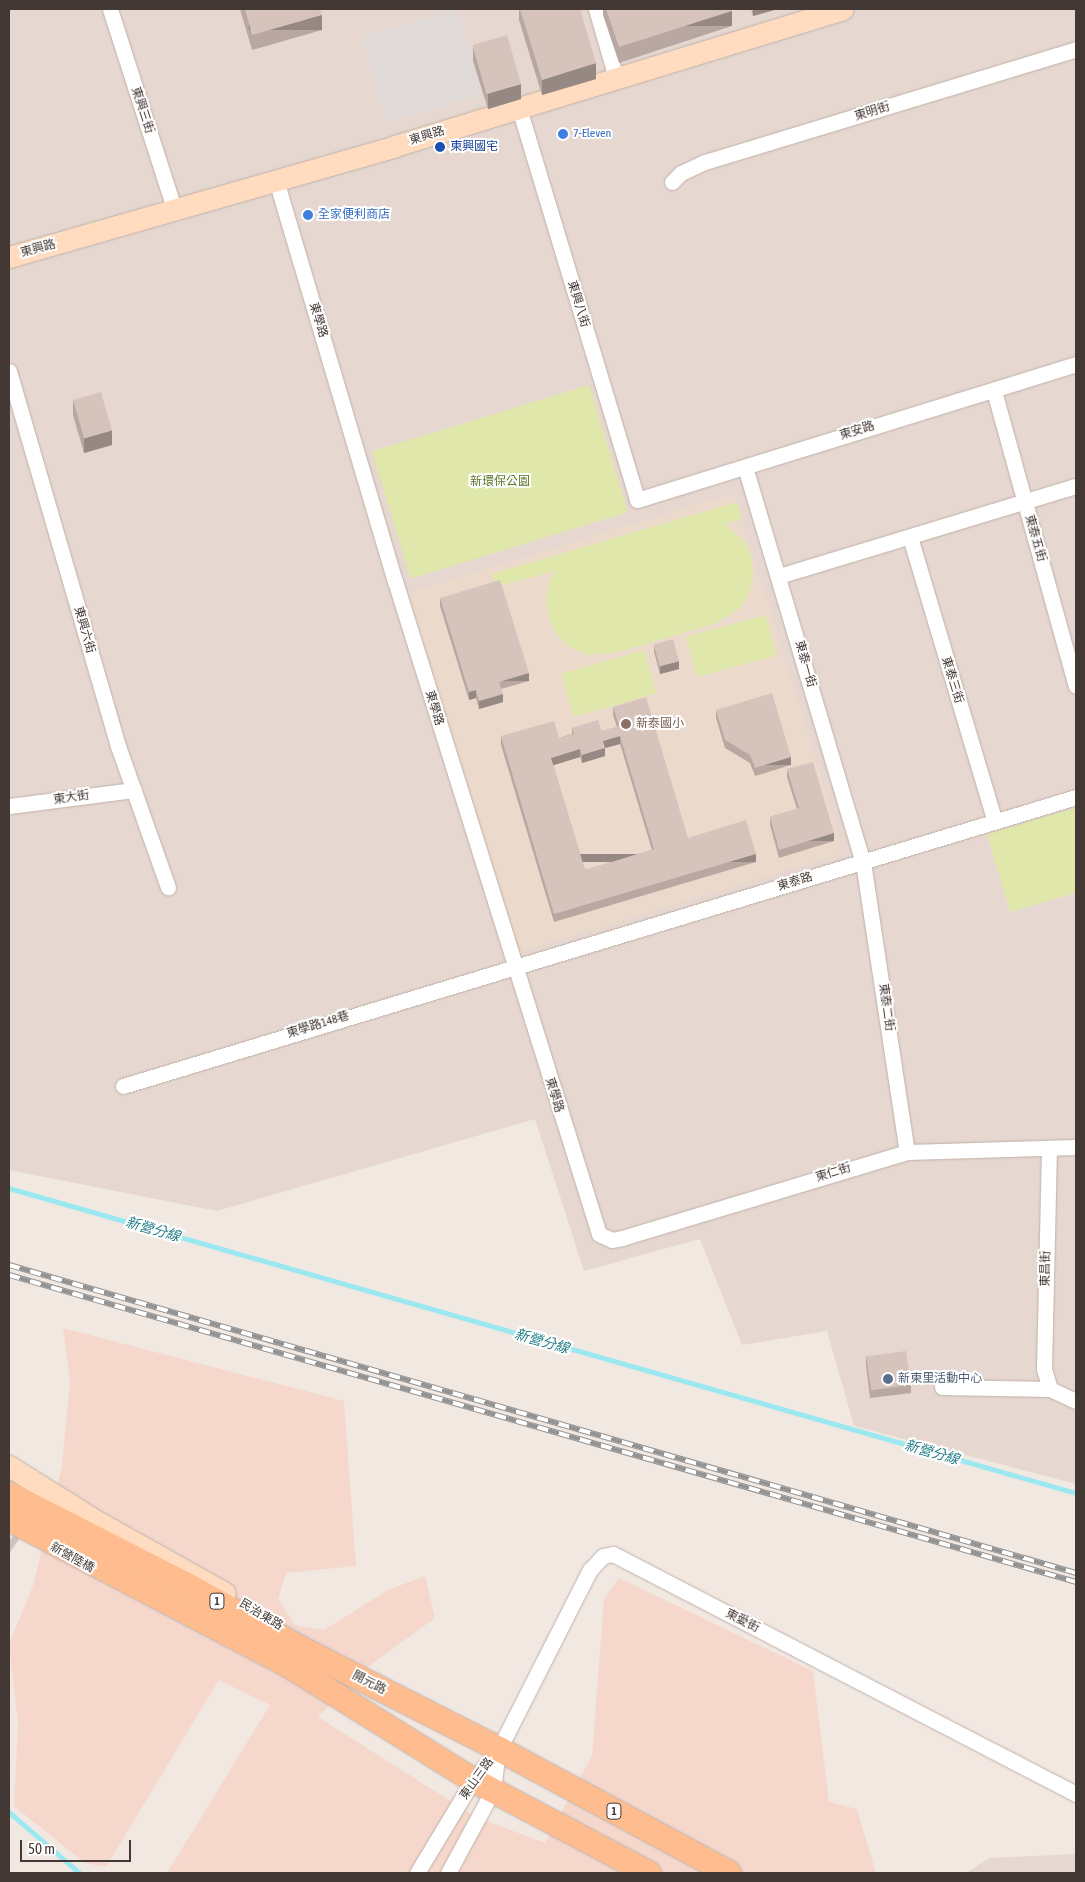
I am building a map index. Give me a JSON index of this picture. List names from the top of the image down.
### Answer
{
  "streets": {
    "main road": ["1", "開元路"],
    "street": [
      "東興三街",
      "東明街",
      "東興路",
      "東興八街",
      "東學路",
      "東安路",
      "東泰五街",
      "東興六街",
      "東泰一街",
      "東泰三街",
      "東大街",
      "東泰路",
      "東泰二街",
      "東學路148巷",
      "東仁街",
      "東昌街",
      "新營陸橋",
      "民治東路",
      "東愛街",
      "東山三路"
    ]
  },
  "crossings": [
    ["東興三街", "東興路"],
    ["東興路", "東興八街"],
    ["東興路", "東學路"],
    ["東興八街", "東安路"],
    ["東學路", "東泰路"],
    ["東學路", "東學路148巷"],
    ["東學路", "東仁街"],
    ["東安路", "東泰五街"],
    ["東安路", "東泰一街"],
    ["東興六街", "東大街"],
    ["東泰一街", "東泰路"],
    ["東泰一街", "東泰二街"],
    ["東泰三街", "東泰路"],
    ["東泰路", "東泰二街"],
    ["東泰路", "東學路148巷"],
    ["東泰二街", "東仁街"],
    ["東仁街", "東昌街"],
    ["新營陸橋", "1"],
    ["1", "東山三路"],
    ["民治東路", "開元路"],
    ["東愛街", "開元路"],
    ["東愛街", "東山三路"],
    ["開元路", "東山三路"]
  ],
  "water": ["新營分線"],
  "parks": ["新環保公園"],
  "places": [
    "7-Eleven",
    "東興國宅",
    "全家便利商店",
    "新泰國小",
    "新東里活動中心"
  ],
  "scale_bar": "50 m"
}
